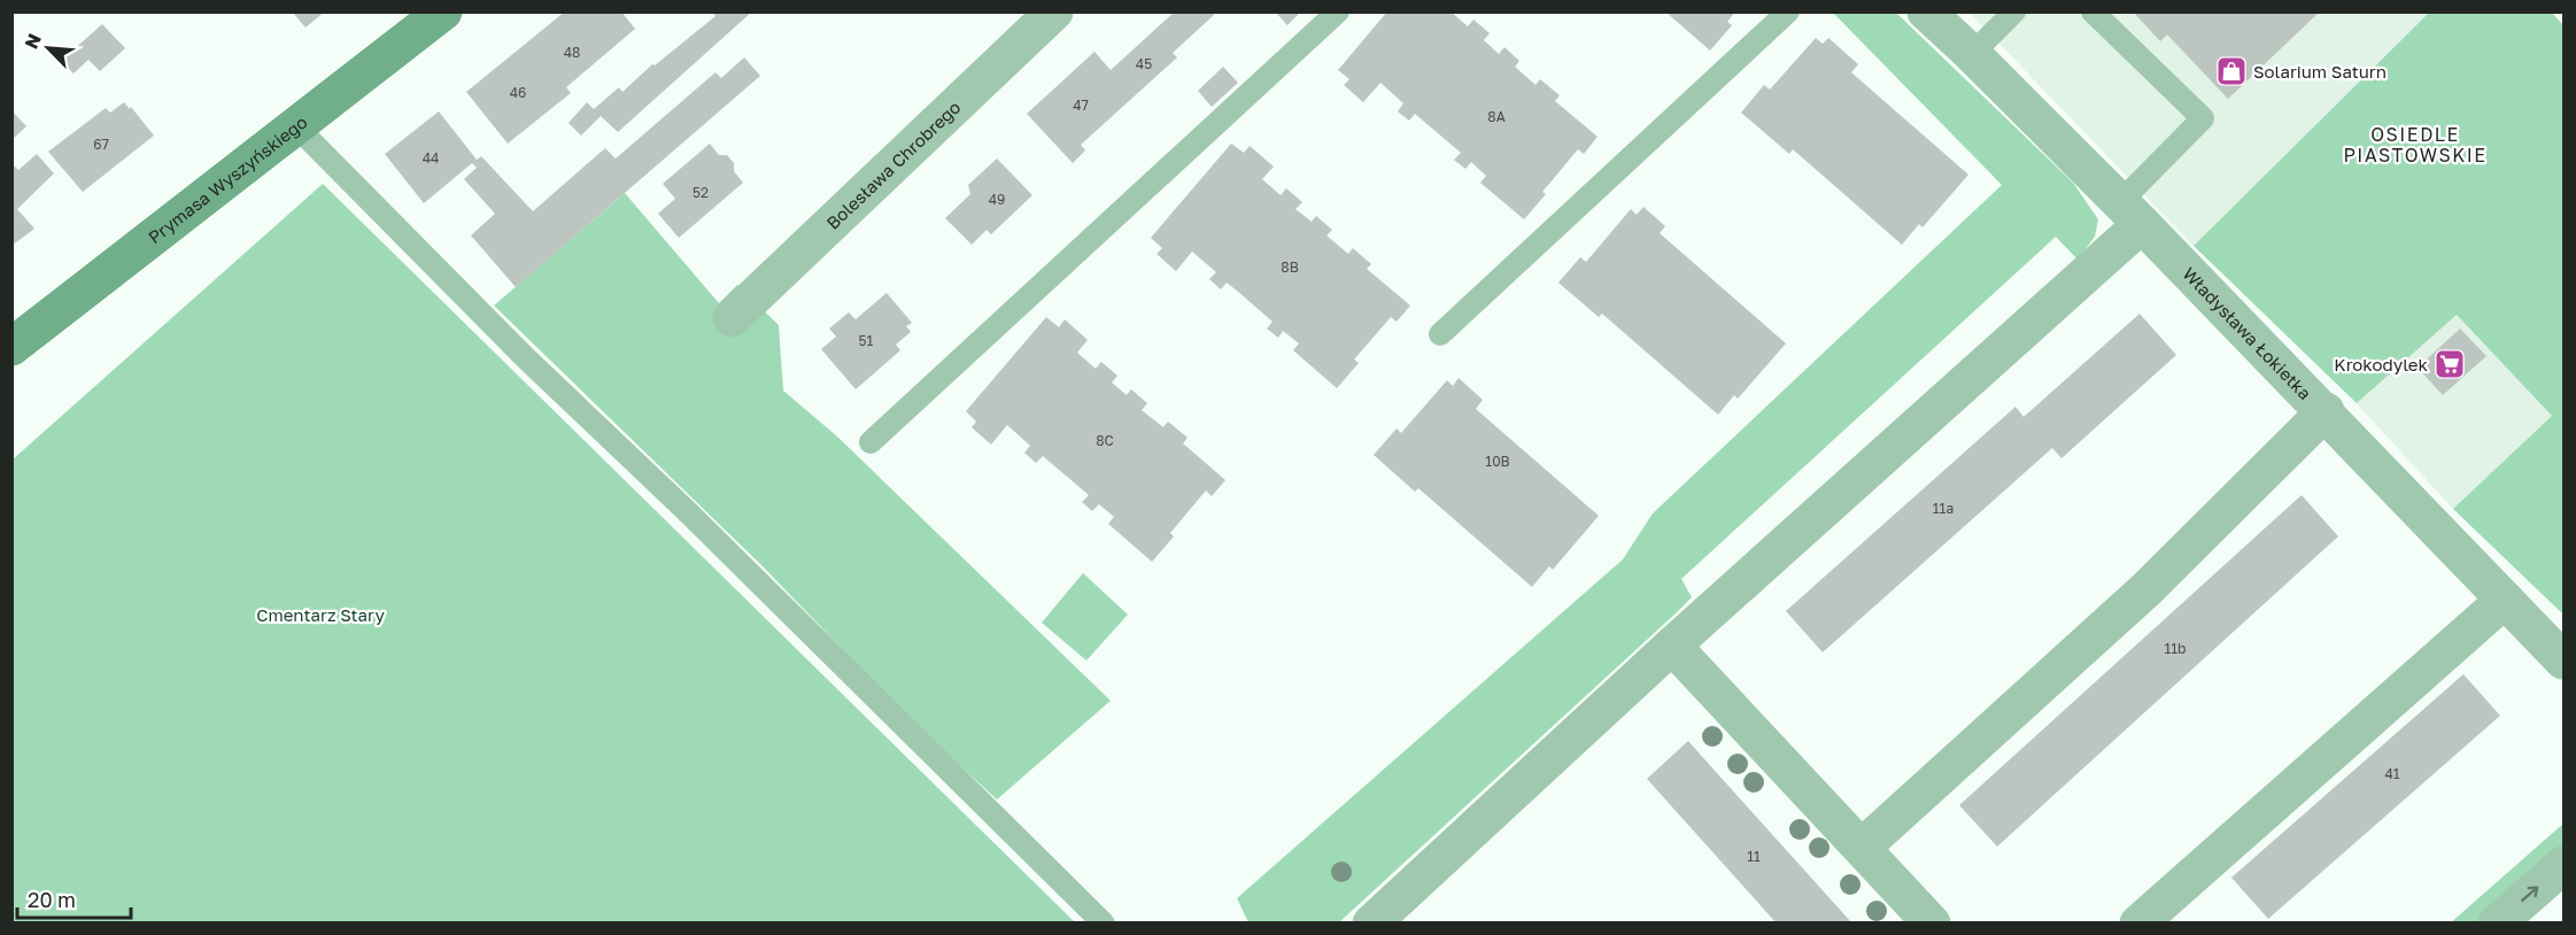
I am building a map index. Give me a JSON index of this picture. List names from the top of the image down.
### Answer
{
  "streets": {
    "street": ["Bolesława Chrobrego", "Prymasa Wyszyńskiego", "Władysława Łokietka"]
  },
  "districts": ["OSIEDLE PIASTOWSKIE"],
  "parks": ["Cmentarz Stary"],
  "places": {
    "shop": ["Solarium Saturn"],
    "supermarket": ["Krokodylek"]
  },
  "house_numbers": [
    "48",
    "45",
    "46",
    "47",
    "8A",
    "67",
    "44",
    "52",
    "49",
    "8B",
    "51",
    "8C",
    "10B",
    "11a",
    "11b",
    "41",
    "11"
  ],
  "scale_bar": "20 m",
  "north": "top left"
}
